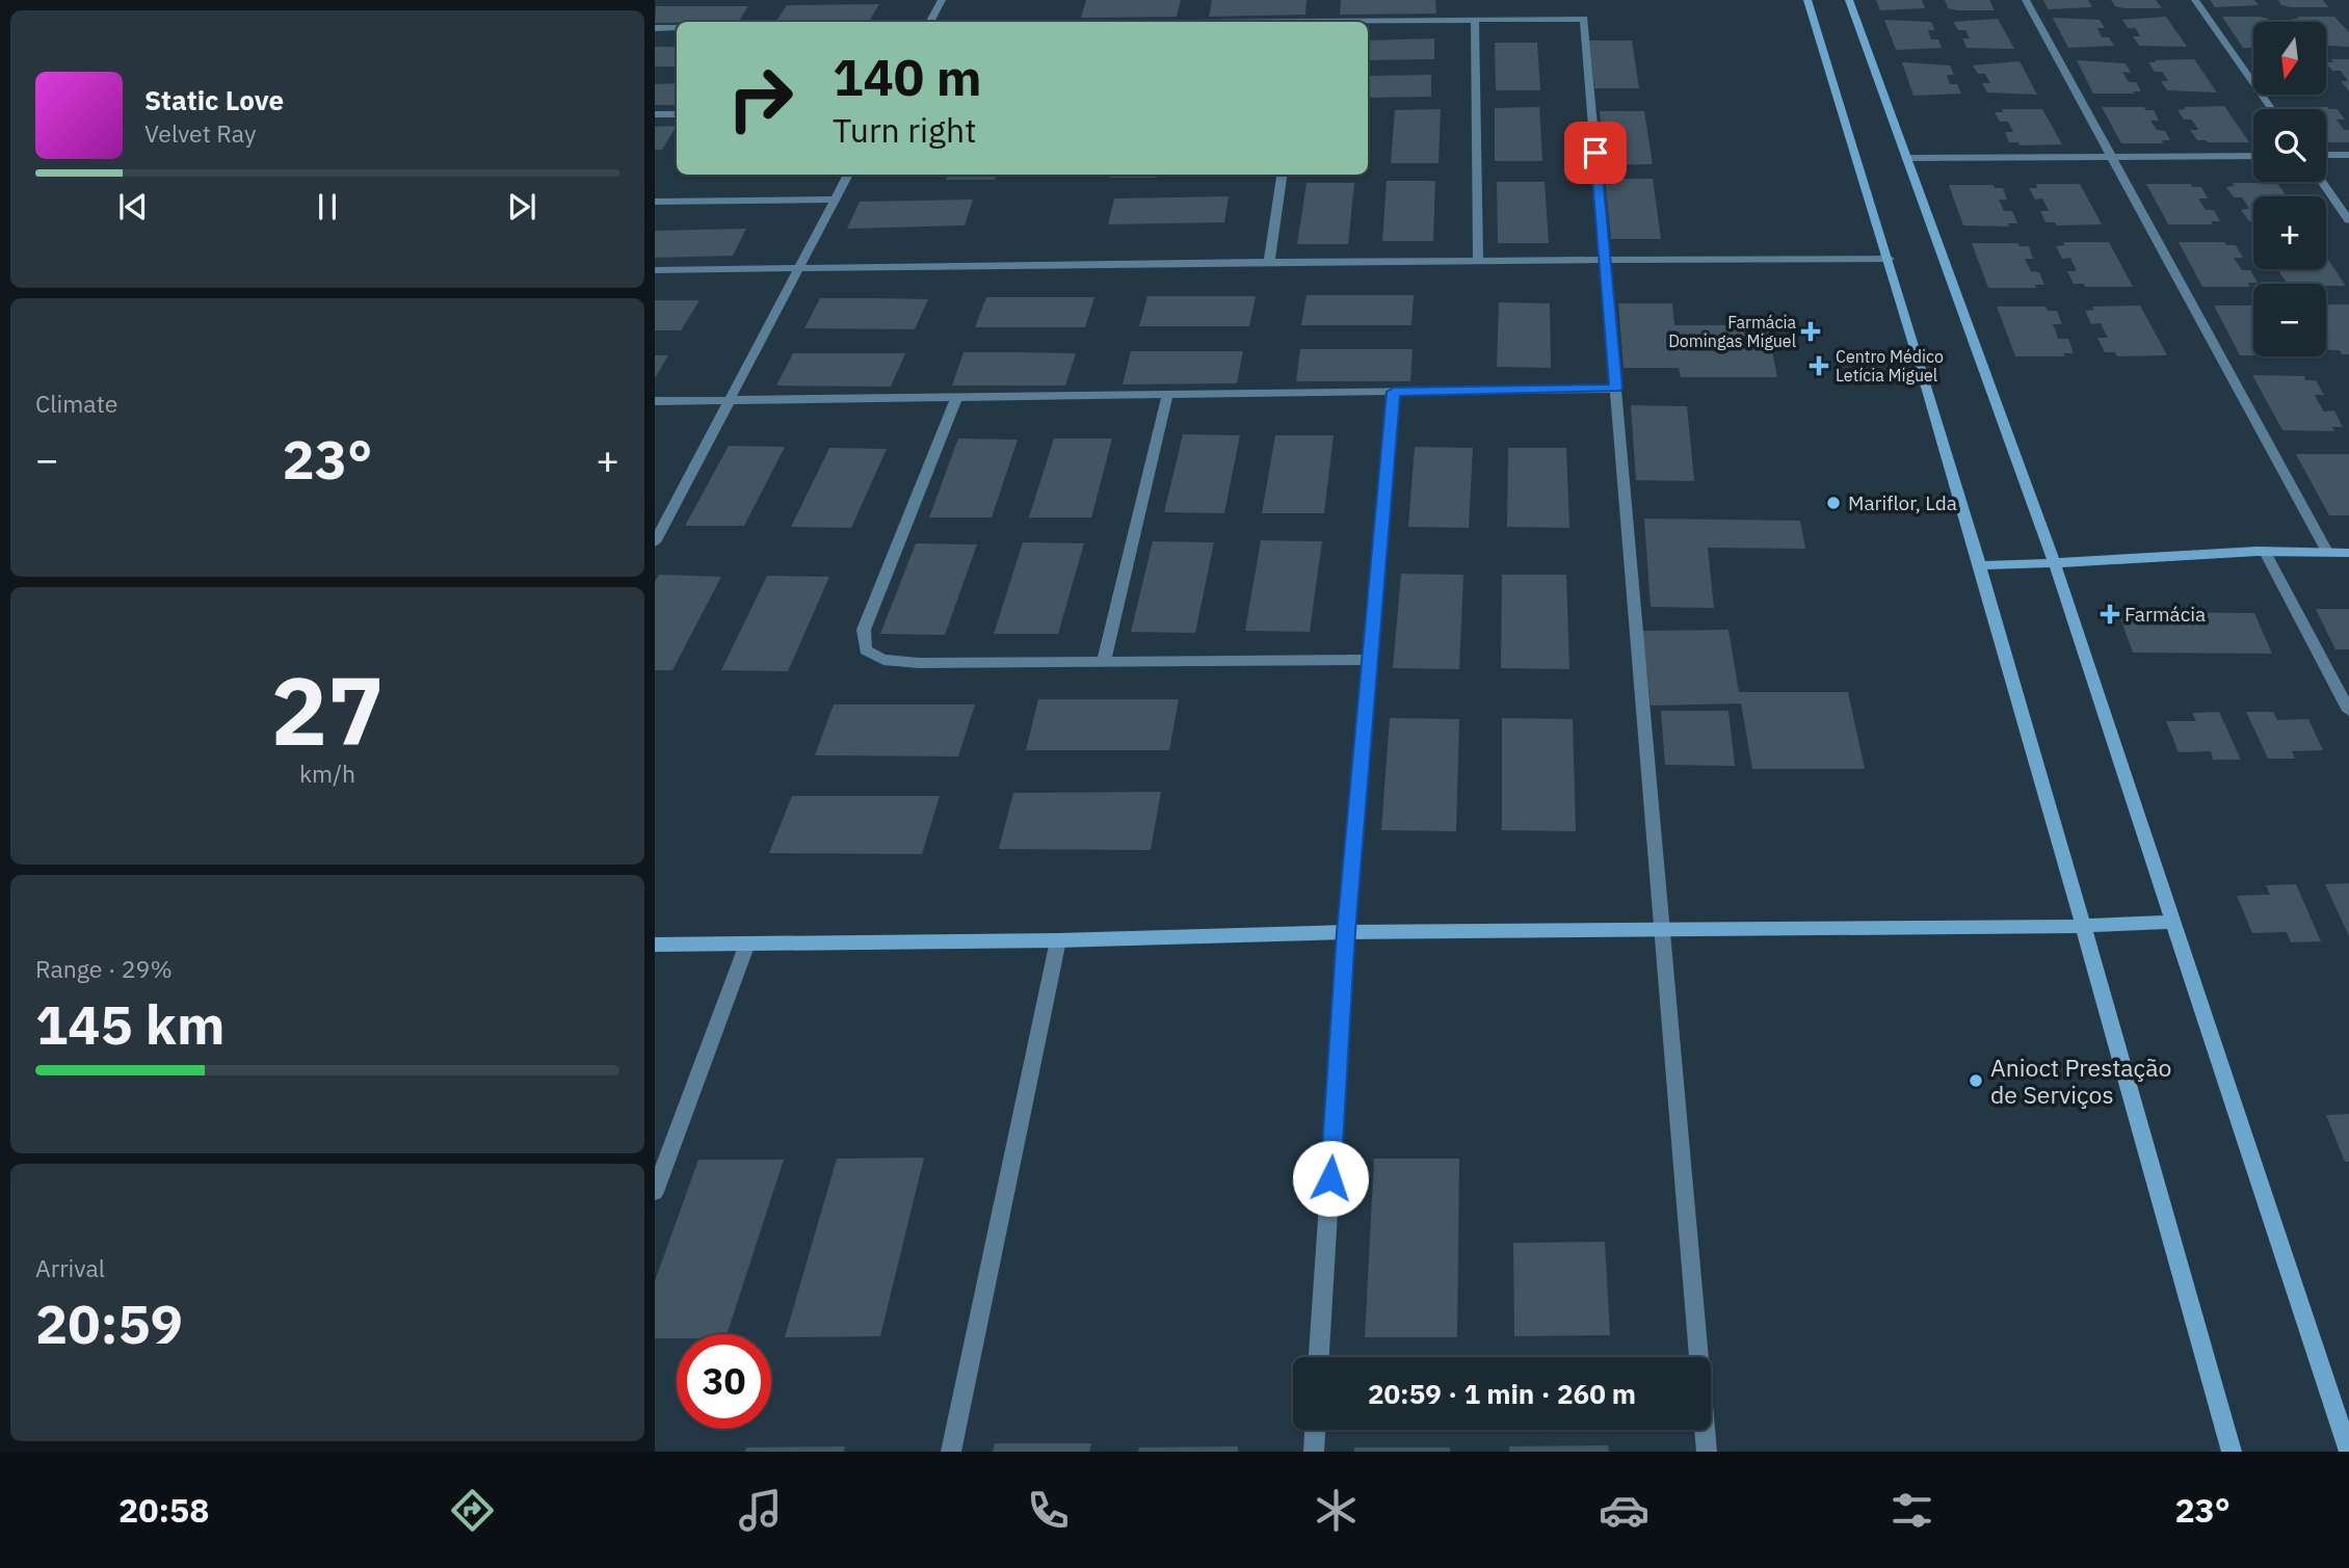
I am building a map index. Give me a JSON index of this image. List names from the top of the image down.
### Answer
{
  "places": {
    "health": ["Farmácia Domingas Miguel", "Centro Médico Letícia Miguel", "Farmácia"],
    "other": ["Mariflor, Lda", "Anioct Prestação de Serviços"]
  },
  "north": "bottom",
  "page": {
    "map_buttons": ["+", "−"],
    "turn": ["140 m", "Turn right"],
    "song": ["Static Love", "Velvet Ray"],
    "tile": [
      "Climate",
      ["27", "km/h"],
      ["Range · 29%", "145 km"],
      ["Arrival", "20:59"]
    ],
    "heat": ["−", "23°", "+"],
    "limit": "30",
    "trip": "20:59 · 1 min · 260 m",
    "tabs": ["20:58", "23°"]
  }
}
